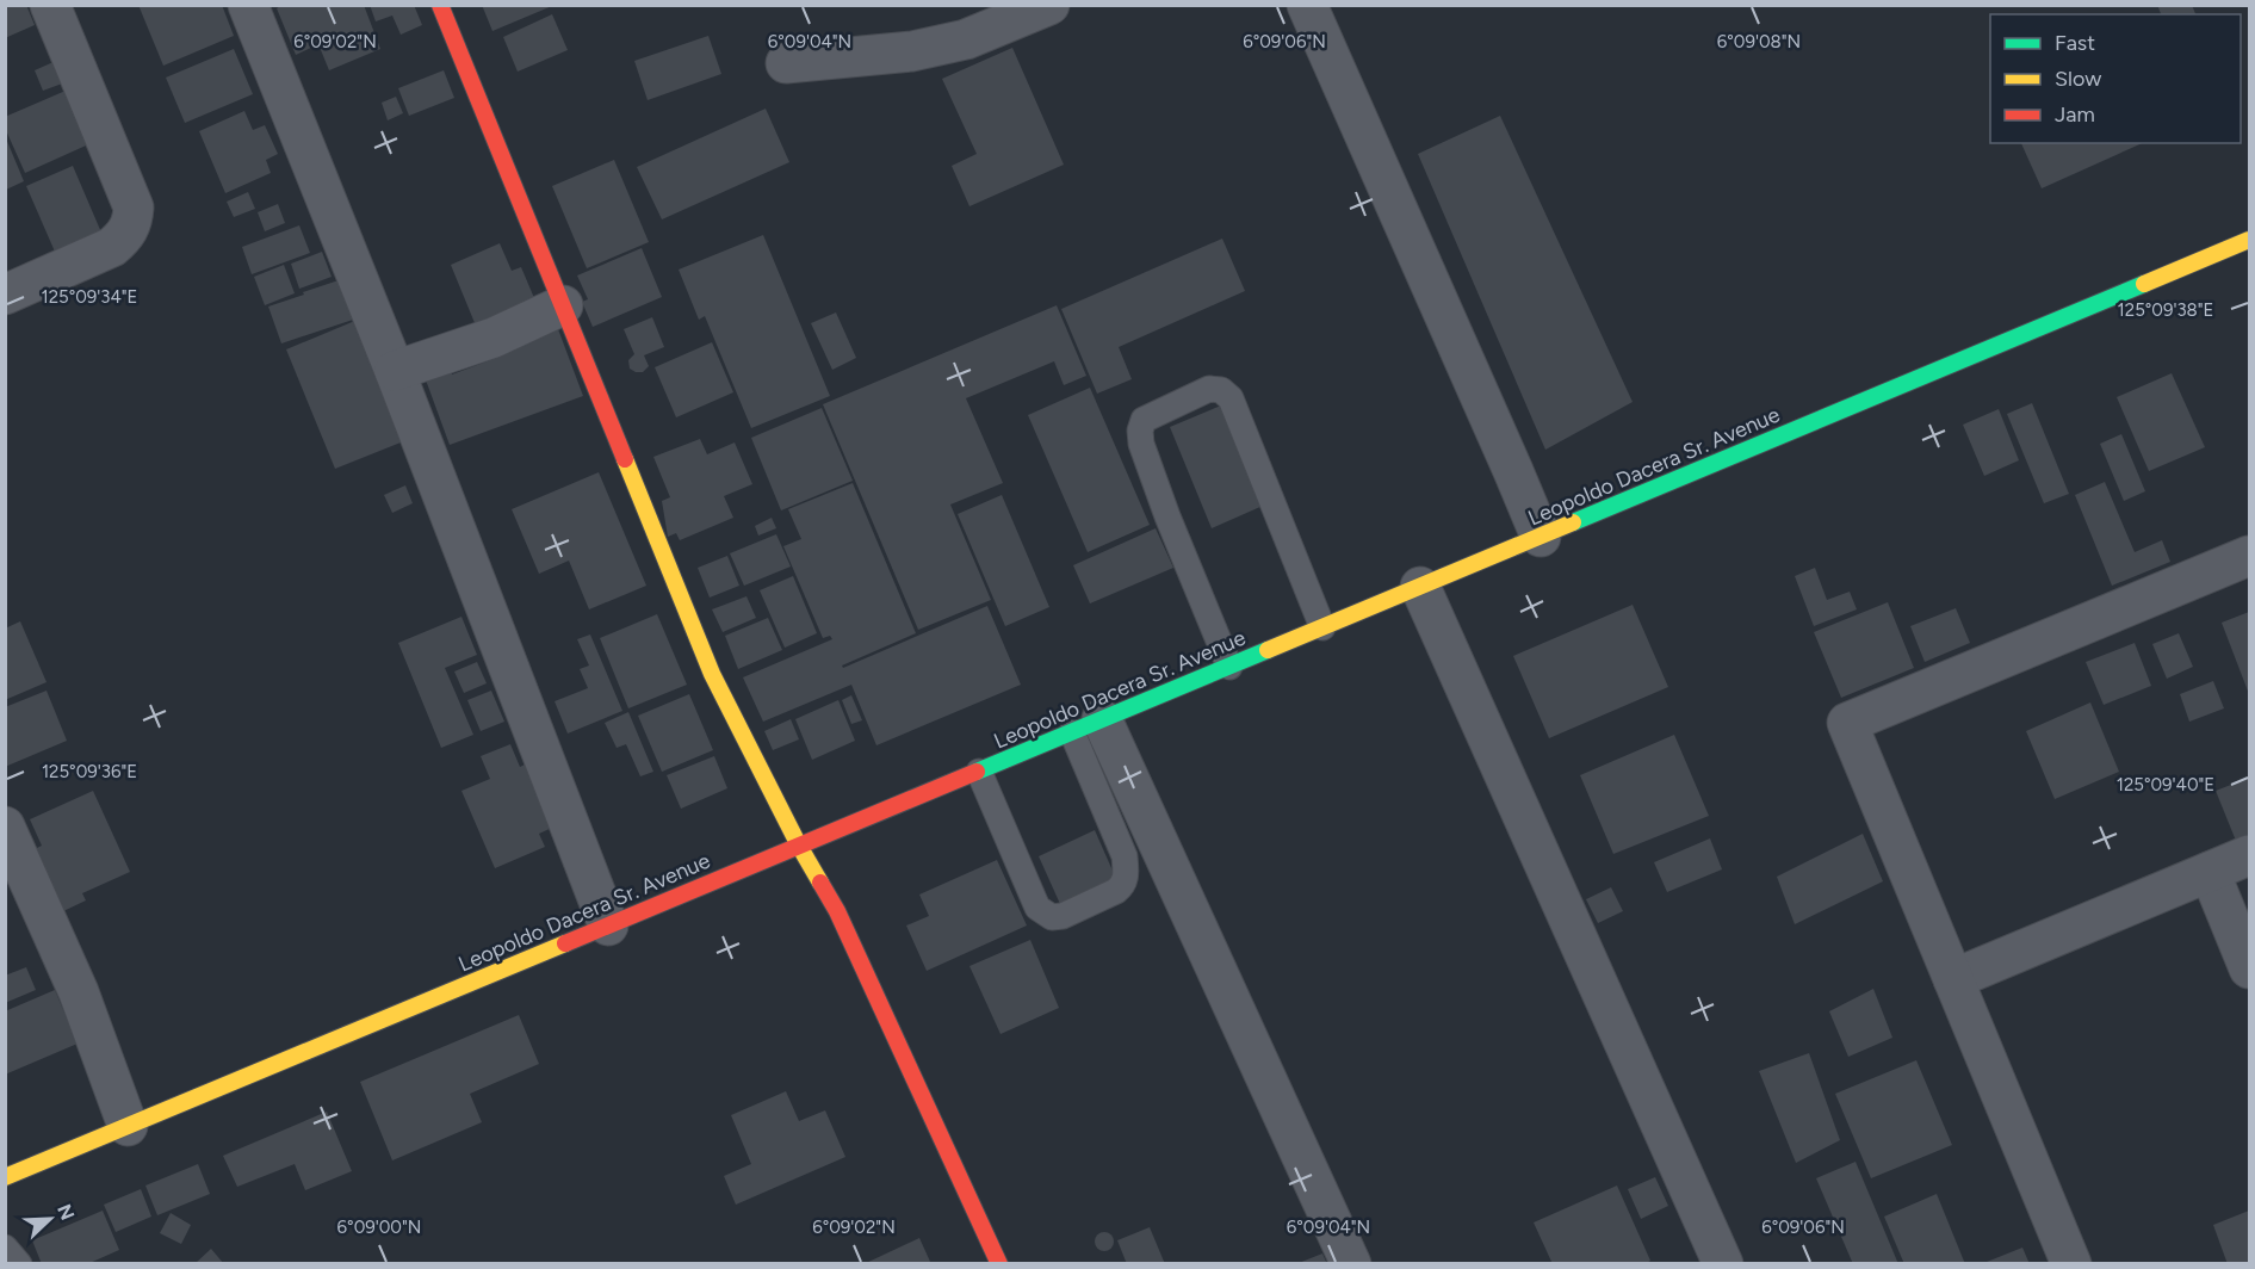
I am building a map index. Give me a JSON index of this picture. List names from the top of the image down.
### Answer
{
  "streets": {
    "main road": ["Leopoldo Dacera Sr. Avenue"]
  },
  "legend": ["Fast", "Slow", "Jam"],
  "north": "top right",
  "coordinates": [
    "6°09'02\"N",
    "6°09'04\"N",
    "6°09'06\"N",
    "6°09'08\"N",
    "125°09'34\"E",
    "125°09'38\"E",
    "125°09'36\"E",
    "125°09'40\"E",
    "6°09'00\"N"
  ]
}
